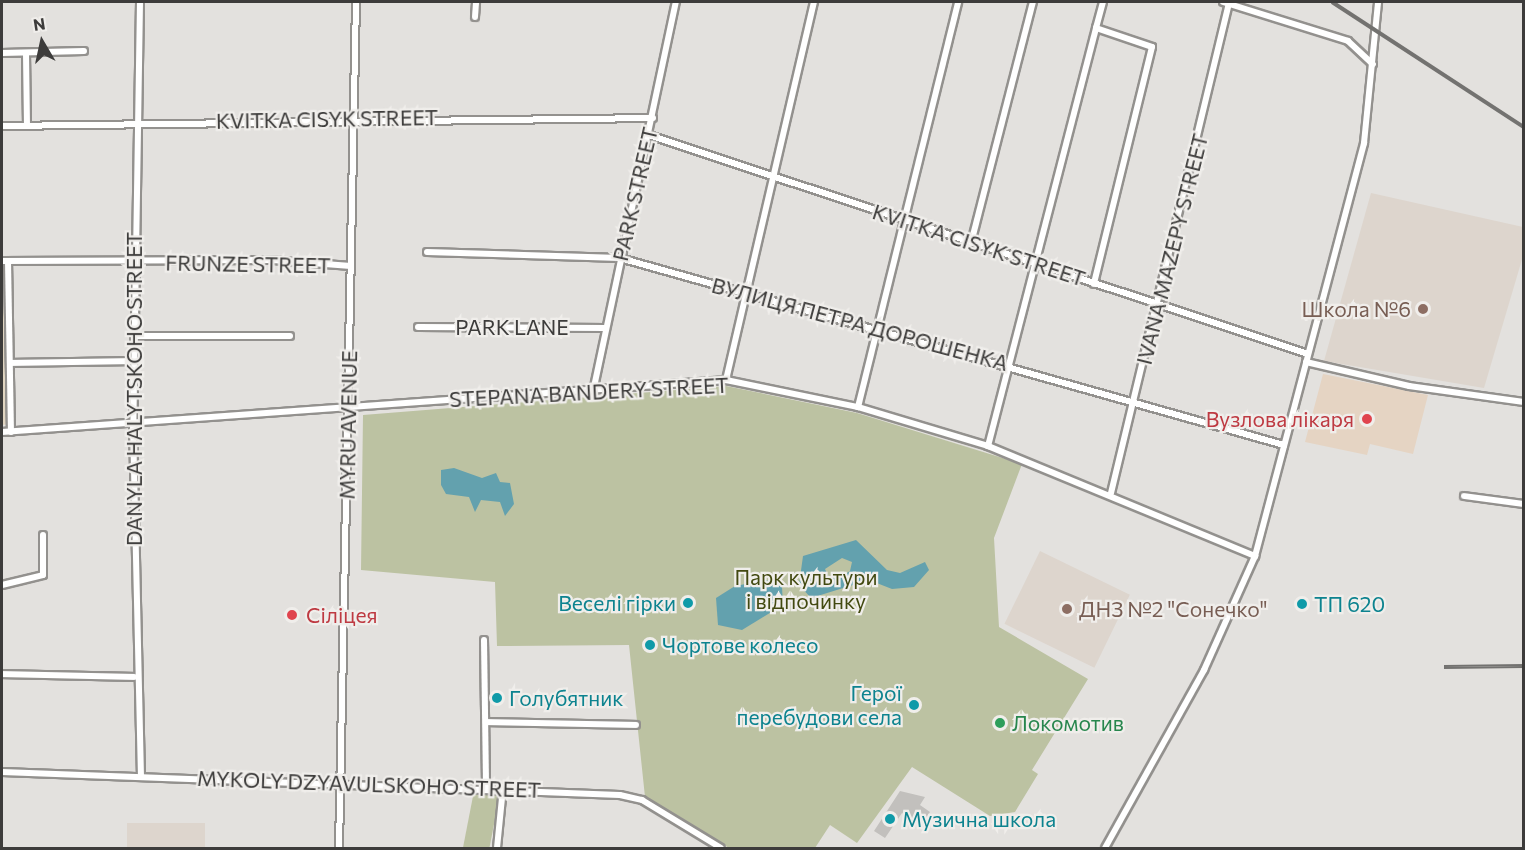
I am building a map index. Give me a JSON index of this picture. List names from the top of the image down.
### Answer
{
  "streets": {
    "street": [
      "KVITKA CISYK STREET",
      "PARK STREET",
      "IVANA MAZEPY STREET",
      "FRUNZE STREET",
      "ВУЛИЦЯ ПЕТРА ДОРОШЕНКА",
      "PARK LANE",
      "DANYLA HALYTSKOHO STREET",
      "STEPANA BANDERY STREET",
      "MYRU AVENUE",
      "MYKOLY DZYAVULSKOHO STREET"
    ]
  },
  "crossings": [
    ["KVITKA CISYK STREET", "PARK STREET"],
    ["KVITKA CISYK STREET", "IVANA MAZEPY STREET"],
    ["KVITKA CISYK STREET", "DANYLA HALYTSKOHO STREET"],
    ["KVITKA CISYK STREET", "MYRU AVENUE"],
    ["PARK STREET", "ВУЛИЦЯ ПЕТРА ДОРОШЕНКА"],
    ["PARK STREET", "PARK LANE"],
    ["PARK STREET", "STEPANA BANDERY STREET"],
    ["IVANA MAZEPY STREET", "ВУЛИЦЯ ПЕТРА ДОРОШЕНКА"],
    ["IVANA MAZEPY STREET", "STEPANA BANDERY STREET"],
    ["FRUNZE STREET", "DANYLA HALYTSKOHO STREET"],
    ["FRUNZE STREET", "MYRU AVENUE"],
    ["DANYLA HALYTSKOHO STREET", "STEPANA BANDERY STREET"],
    ["DANYLA HALYTSKOHO STREET", "MYKOLY DZYAVULSKOHO STREET"],
    ["STEPANA BANDERY STREET", "MYRU AVENUE"],
    ["MYRU AVENUE", "MYKOLY DZYAVULSKOHO STREET"]
  ],
  "parks": ["Парк культури і відпочинку"],
  "places": [
    "Школа №6",
    "Вузлова лікаря",
    "Веселі гірки",
    "ТП 620",
    "ДНЗ №2 \"Сонечко\"",
    "Сіліцея",
    "Чортове колесо",
    "Голубятник",
    "Герої перебудови села",
    "Локомотив",
    "Музична школа"
  ],
  "north": "top"
}
